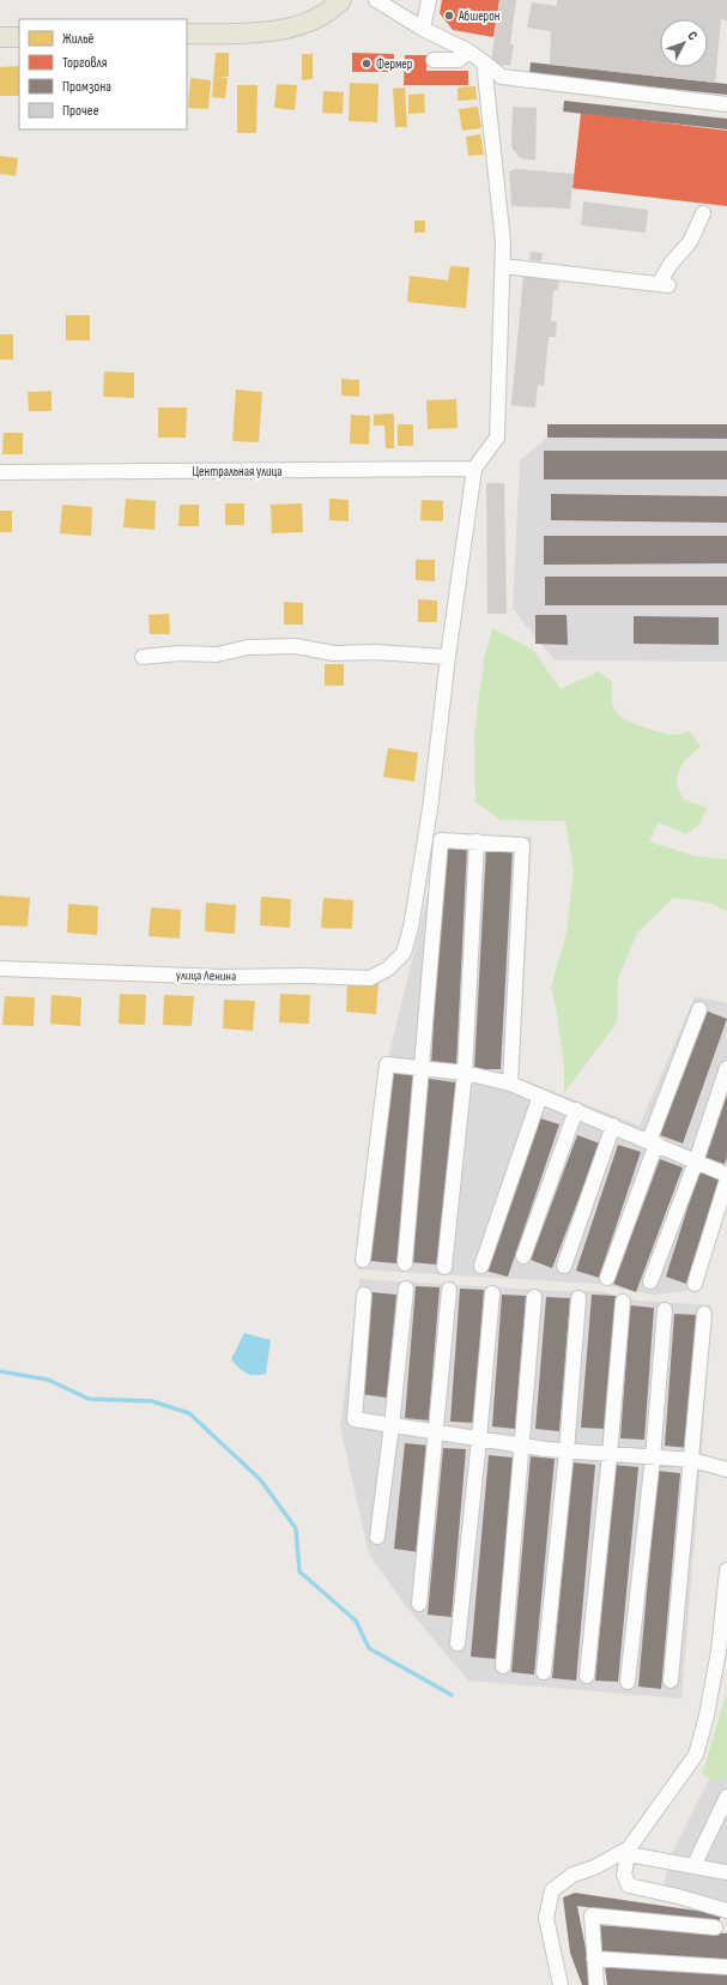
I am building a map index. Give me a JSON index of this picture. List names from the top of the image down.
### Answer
{
  "streets": {
    "street": ["Центральная улица", "улица Ленина"]
  },
  "places": ["Абшерон", "Фермер"],
  "legend": [
    "Жильё",
    "Торговля",
    "Промзона",
    "Прочее"
  ],
  "north": "top right"
}
